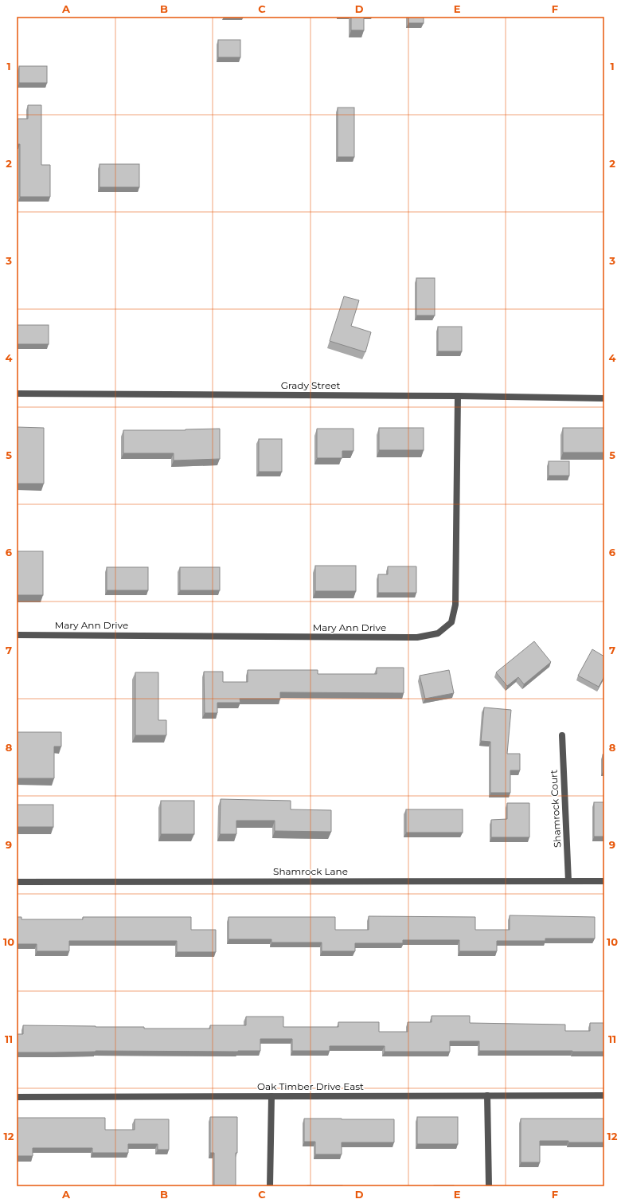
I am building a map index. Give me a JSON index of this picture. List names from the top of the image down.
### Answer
{
  "streets": {
    "street": [
      "Grady Street",
      "Mary Ann Drive",
      "Shamrock Court",
      "Shamrock Lane",
      "Oak Timber Drive East"
    ]
  },
  "crossings": [
    ["Grady Street", "Mary Ann Drive"],
    ["Shamrock Court", "Shamrock Lane"]
  ],
  "grid": {
    "columns": [
      "A",
      "B",
      "C",
      "D",
      "E",
      "F"
    ],
    "rows": [
      "1",
      "2",
      "3",
      "4",
      "5",
      "6",
      "7",
      "8",
      "9",
      "10",
      "11",
      "12"
    ]
  }
}
